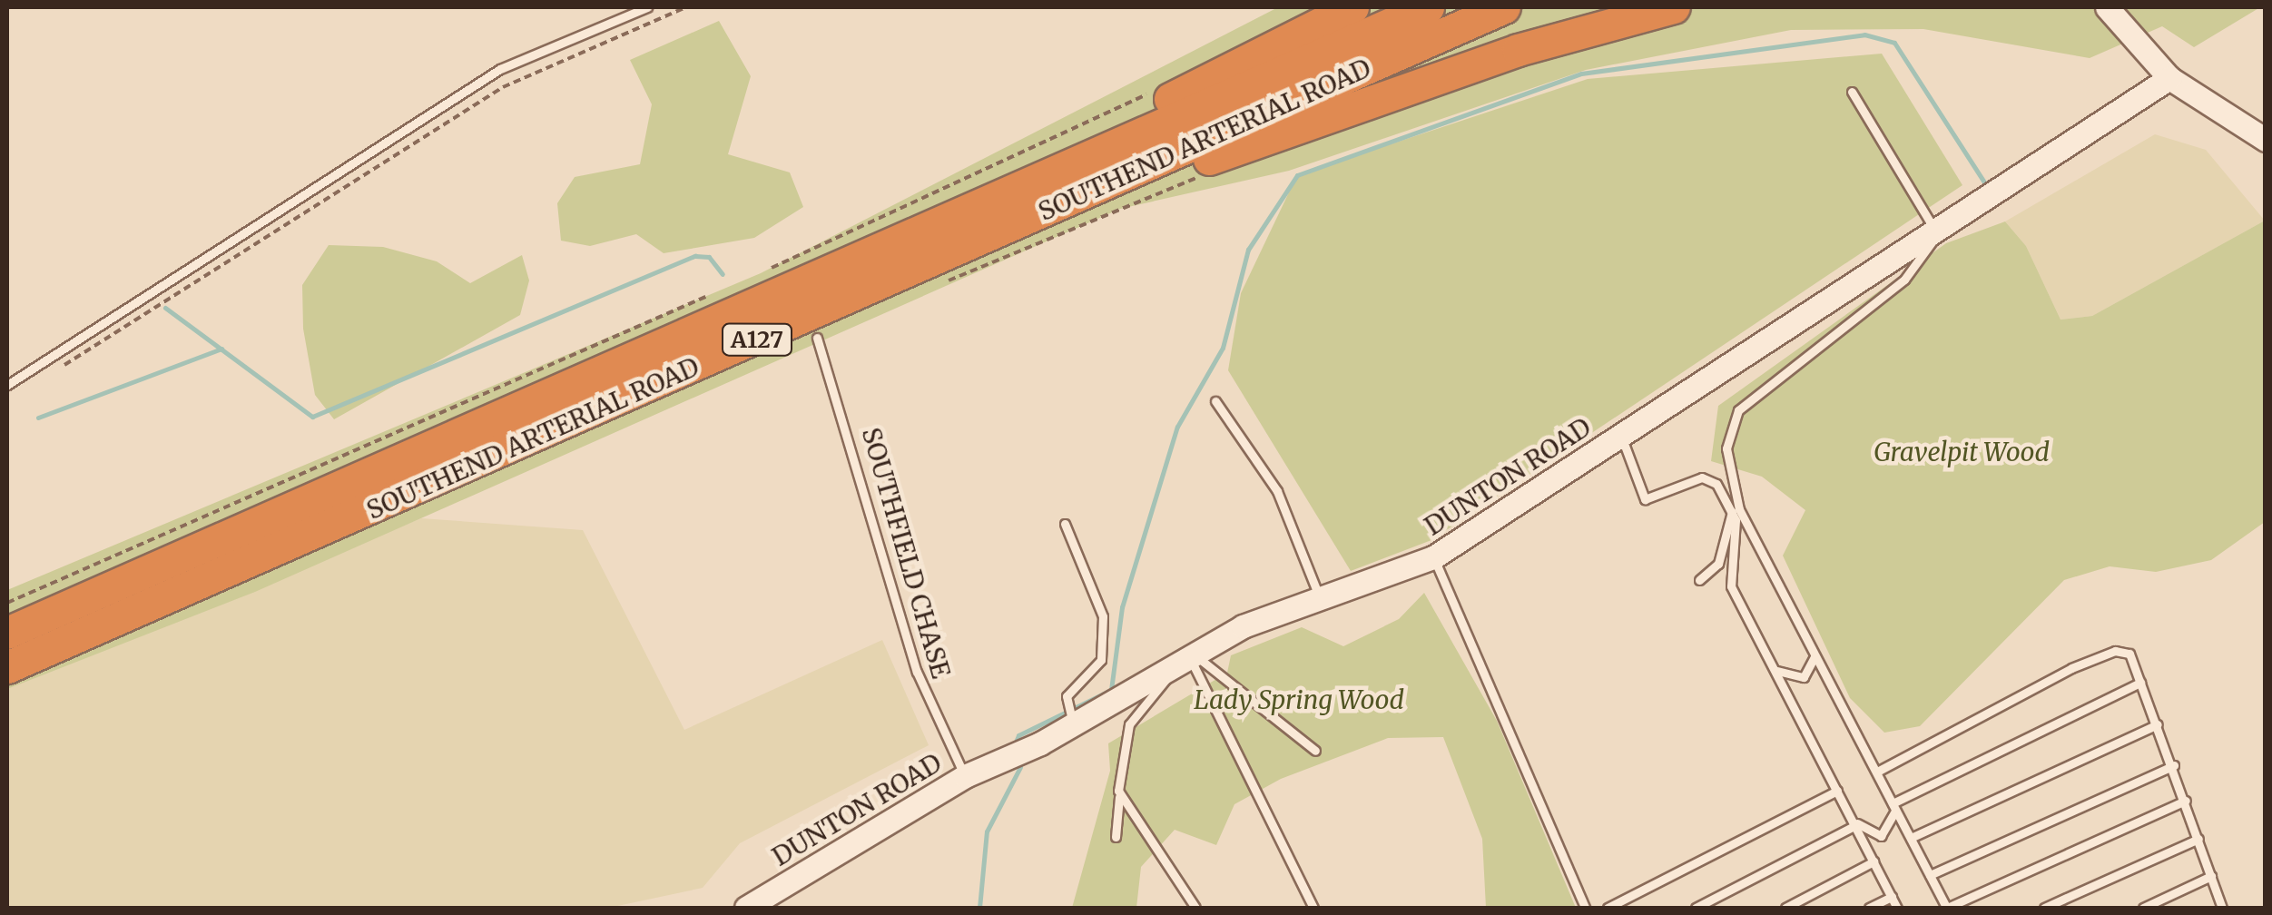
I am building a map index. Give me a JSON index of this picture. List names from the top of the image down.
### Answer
{
  "streets": {
    "highway": ["SOUTHEND ARTERIAL ROAD", "A127"],
    "street": ["DUNTON ROAD"],
    "lane": ["SOUTHFIELD CHASE"]
  },
  "crossings": [
    ["SOUTHEND ARTERIAL ROAD", "SOUTHFIELD CHASE"],
    ["DUNTON ROAD", "SOUTHFIELD CHASE"]
  ],
  "parks": ["Gravelpit Wood", "Lady Spring Wood"]
}
